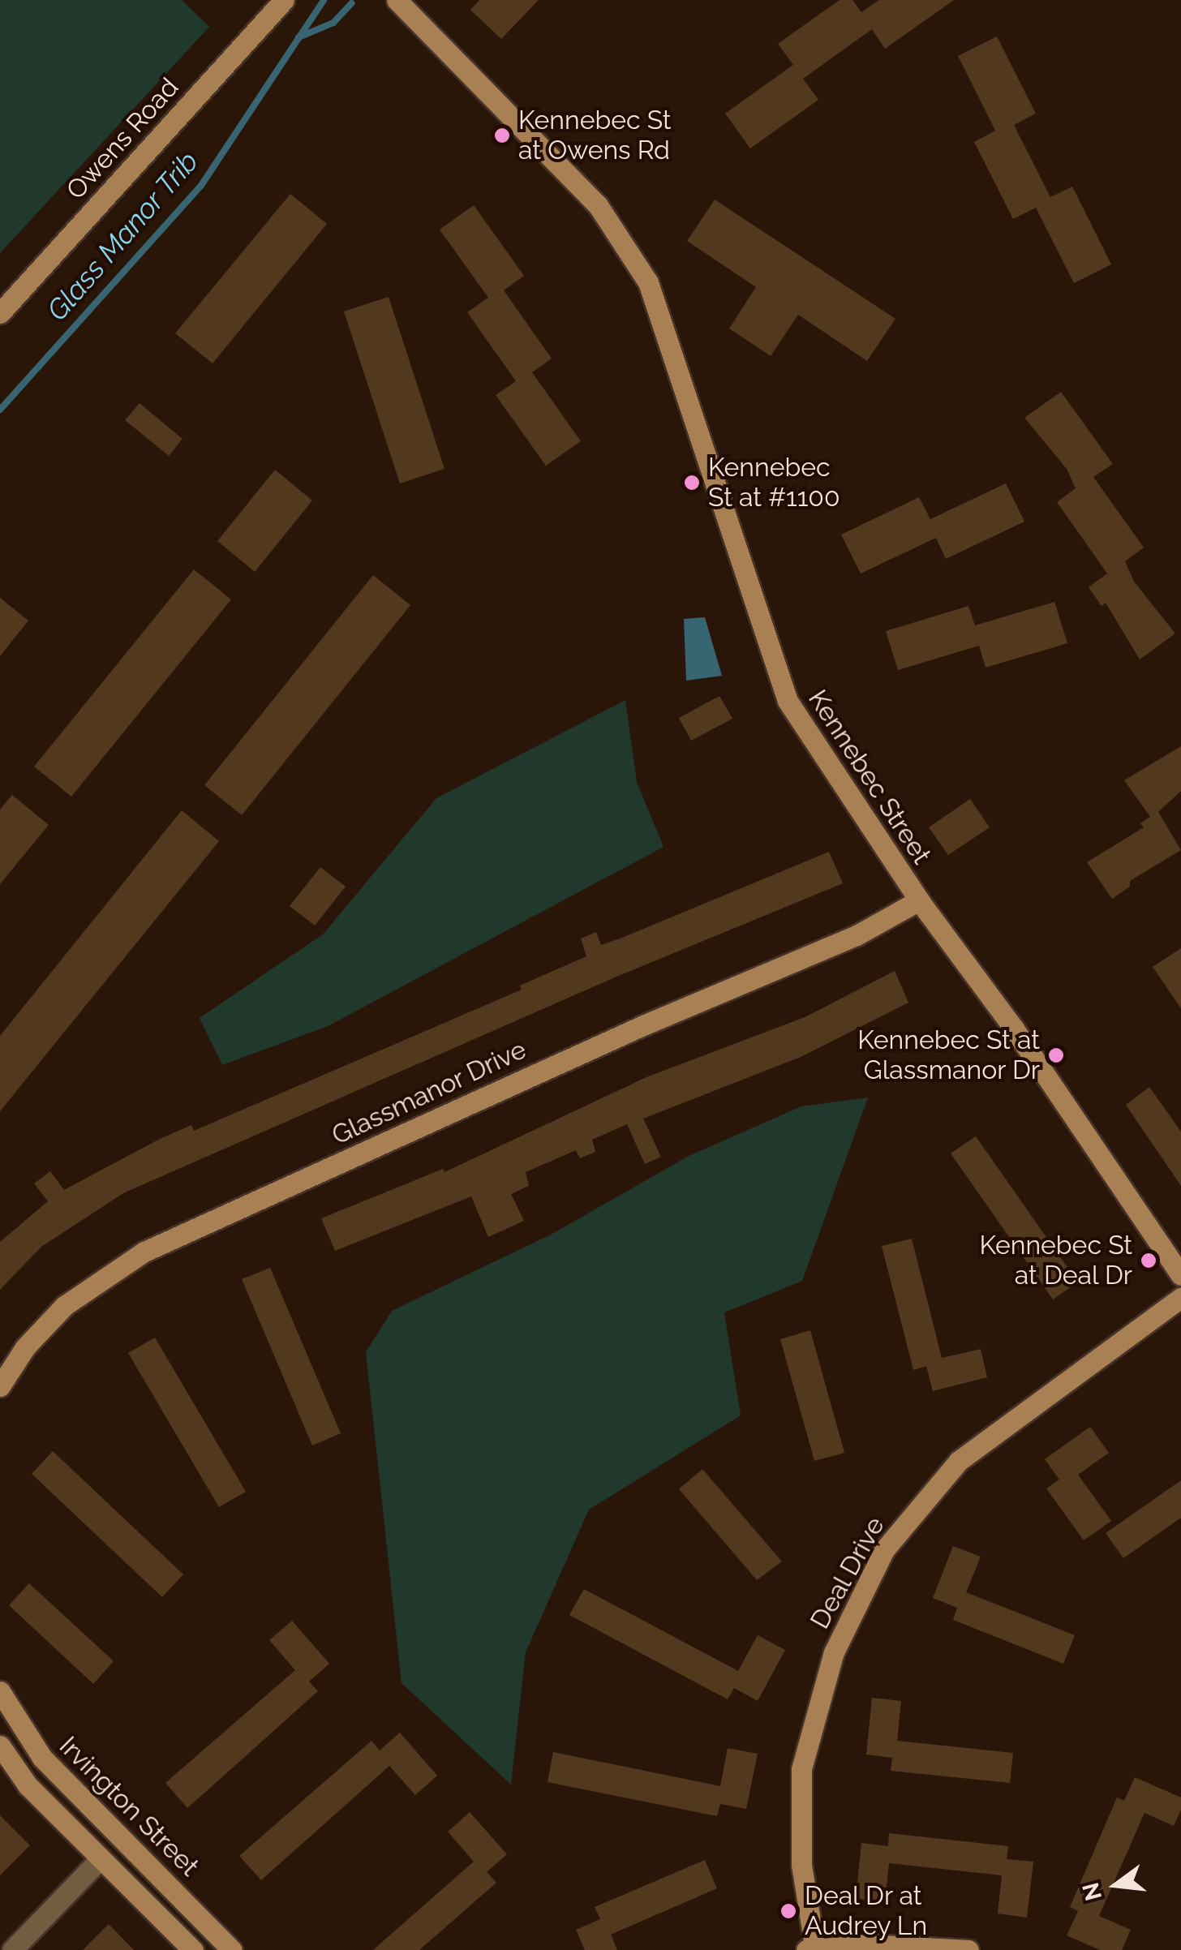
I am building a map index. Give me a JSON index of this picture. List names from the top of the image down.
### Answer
{
  "streets": {
    "street": [
      "Owens Road",
      "Kennebec Street",
      "Glassmanor Drive",
      "Deal Drive",
      "Irvington Street"
    ]
  },
  "crossings": [
    ["Kennebec Street", "Glassmanor Drive"]
  ],
  "water": ["Glass Manor Trib"],
  "places": [
    "Kennebec St at Owens Rd",
    "Kennebec St at #1100",
    "Kennebec St at Glassmanor Dr",
    "Kennebec St at Deal Dr",
    "Deal Dr at Audrey Ln"
  ],
  "north": "left"
}
